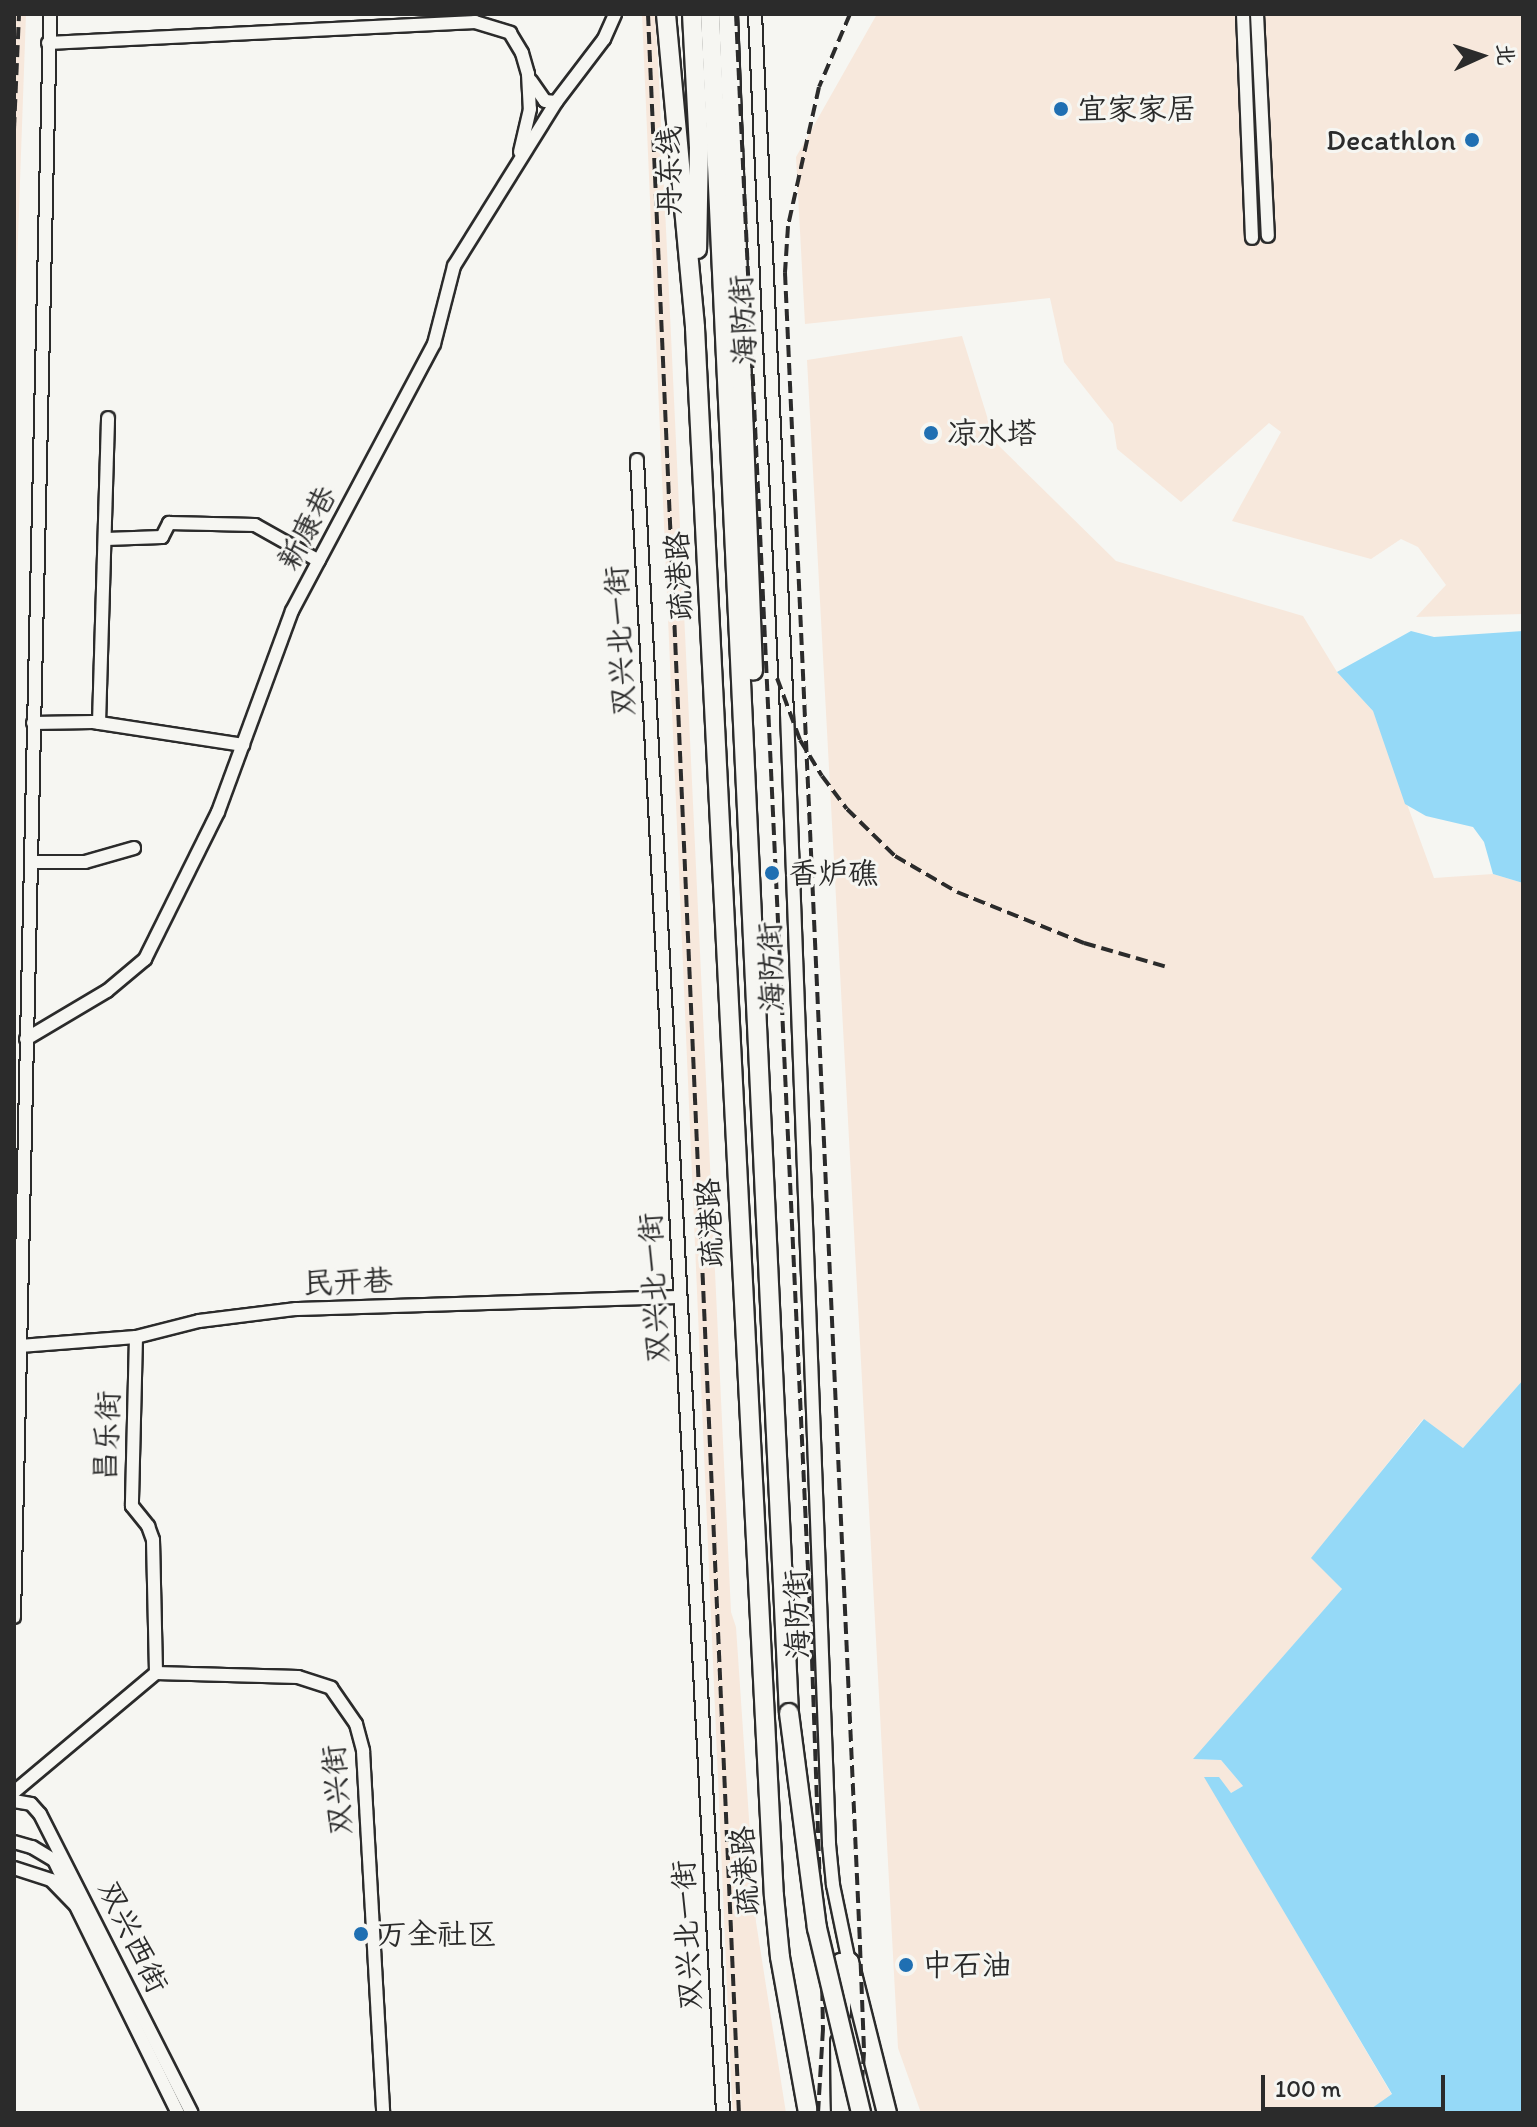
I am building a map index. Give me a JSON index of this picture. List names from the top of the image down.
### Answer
{
  "streets": {
    "highway": ["丹东线", "疏港路"],
    "street": [
      "海防街",
      "新康巷",
      "双兴北一街",
      "民开巷",
      "昌乐街",
      "双兴街",
      "双兴西街"
    ]
  },
  "crossings": [
    ["丹东线", "疏港路"],
    ["双兴北一街", "民开巷"],
    ["民开巷", "昌乐街"],
    ["昌乐街", "双兴街"]
  ],
  "places": [
    "宜家家居",
    "Decathlon",
    "凉水塔",
    "香炉礁",
    "万全社区",
    "中石油"
  ],
  "scale_bar": "100 m",
  "north": "right"
}
